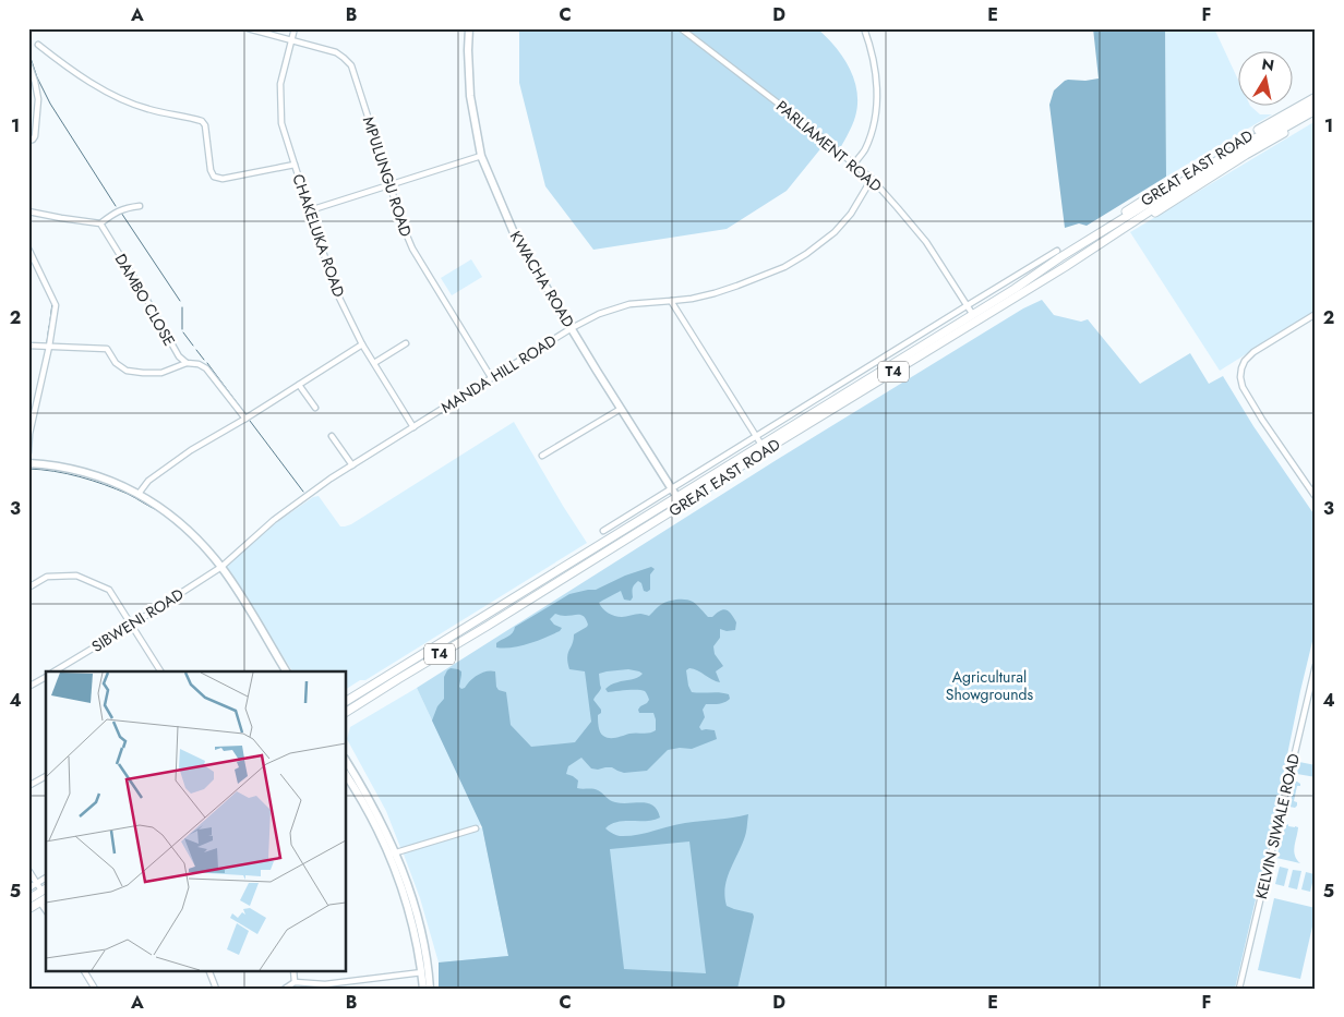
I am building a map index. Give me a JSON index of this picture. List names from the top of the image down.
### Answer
{
  "streets": {
    "main road": ["GREAT EAST ROAD", "KWACHA ROAD", "T4"],
    "street": [
      "PARLIAMENT ROAD",
      "MPULUNGU ROAD",
      "CHAKELUKA ROAD",
      "DAMBO CLOSE",
      "MANDA HILL ROAD",
      "SIBWENI ROAD",
      "KELVIN SIWALE ROAD"
    ]
  },
  "crossings": [
    ["PARLIAMENT ROAD", "GREAT EAST ROAD"],
    ["PARLIAMENT ROAD", "MANDA HILL ROAD"],
    ["GREAT EAST ROAD", "KWACHA ROAD"],
    ["MPULUNGU ROAD", "CHAKELUKA ROAD"],
    ["MPULUNGU ROAD", "MANDA HILL ROAD"],
    ["CHAKELUKA ROAD", "MANDA HILL ROAD"],
    ["KWACHA ROAD", "MANDA HILL ROAD"],
    ["MANDA HILL ROAD", "SIBWENI ROAD"]
  ],
  "parks": ["Agricultural Showgrounds"],
  "north": "top",
  "grid": {
    "columns": [
      "A",
      "B",
      "C",
      "D",
      "E",
      "F"
    ],
    "rows": [
      "1",
      "2",
      "3",
      "4",
      "5"
    ]
  }
}
